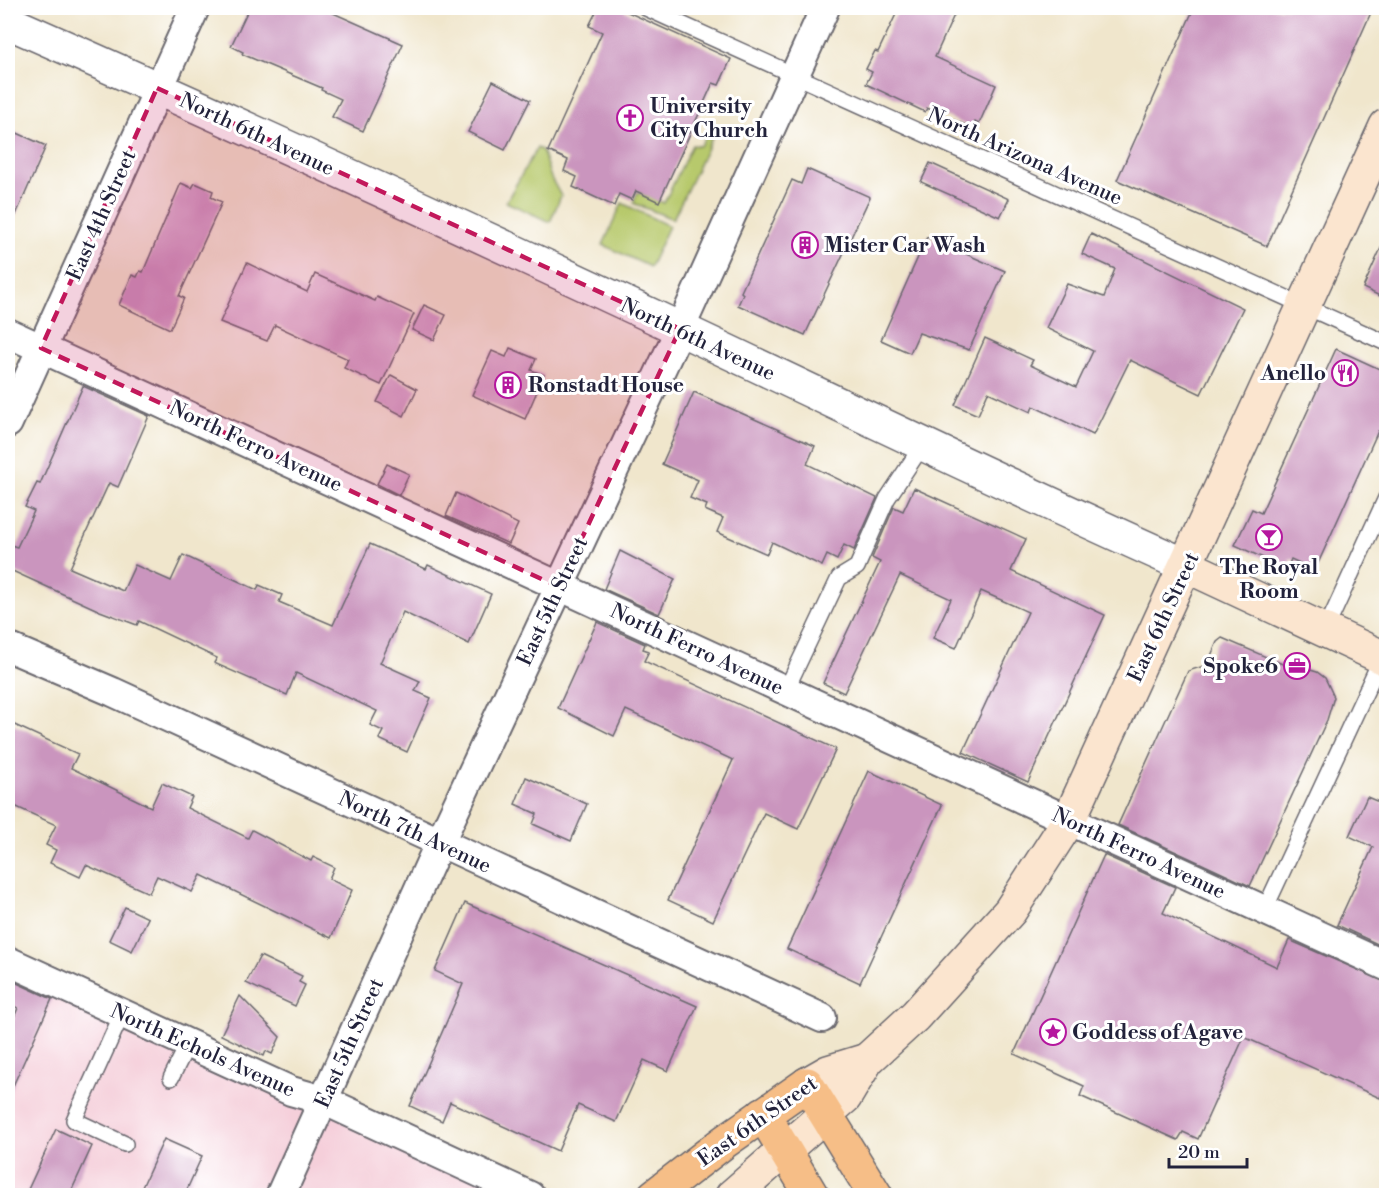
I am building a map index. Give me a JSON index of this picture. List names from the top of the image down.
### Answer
{
  "streets": {
    "main road": ["North 6th Avenue", "East 6th Street"],
    "street": [
      "East 4th Street",
      "North Ferro Avenue",
      "East 5th Street",
      "North 7th Avenue",
      "North Echols Avenue"
    ],
    "lane": ["North Arizona Avenue"]
  },
  "crossings": [
    ["North 6th Avenue", "East 4th Street"],
    ["North 6th Avenue", "East 5th Street"],
    ["North 6th Avenue", "East 6th Street"],
    ["North Arizona Avenue", "East 5th Street"],
    ["North Arizona Avenue", "East 6th Street"],
    ["East 4th Street", "North Ferro Avenue"],
    ["North Ferro Avenue", "East 5th Street"],
    ["North Ferro Avenue", "East 6th Street"],
    ["East 5th Street", "North 7th Avenue"],
    ["East 5th Street", "North Echols Avenue"]
  ],
  "places": {
    "church": ["University City Church"],
    "building": ["Mister Car Wash", "Ronstadt House"],
    "restaurant": ["Anello"],
    "bar": ["The Royal Room"],
    "office": ["Spoke6"],
    "place": ["Goddess of Agave"]
  },
  "scale_bar": "20 m"
}
